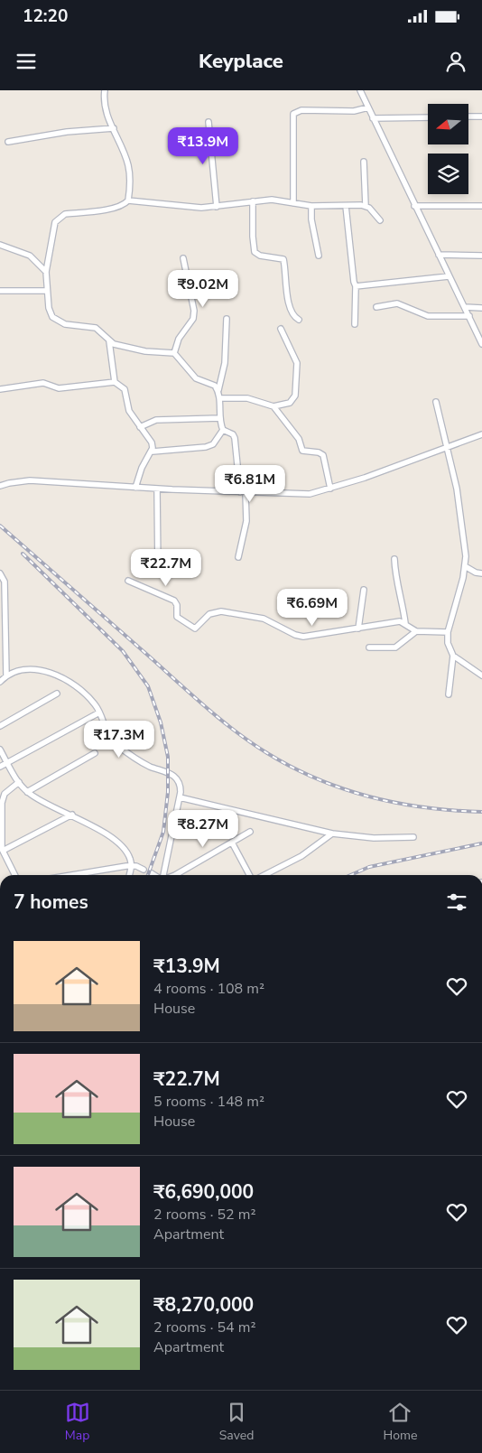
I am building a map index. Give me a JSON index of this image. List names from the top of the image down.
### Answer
{
  "north": "left",
  "page": {
    "status": "12:20",
    "header": "Keyplace",
    "price": [
      "₹13.9M",
      "₹9.02M",
      "₹6.81M",
      "₹22.7M",
      "₹6.69M",
      "₹17.3M",
      "₹8.27M"
    ],
    "heading": "7 homes",
    "list": [
      {
        "name": "₹13.9M",
        "note": "4 rooms · 108 m² · House"
      },
      {
        "name": "₹22.7M",
        "note": "5 rooms · 148 m² · House"
      },
      {
        "name": "₹6,690,000",
        "note": "2 rooms · 52 m² · Apartment"
      },
      {
        "name": "₹8,270,000",
        "note": "2 rooms · 54 m² · Apartment"
      }
    ],
    "tabs": ["Map", "Saved", "Home"]
  }
}
